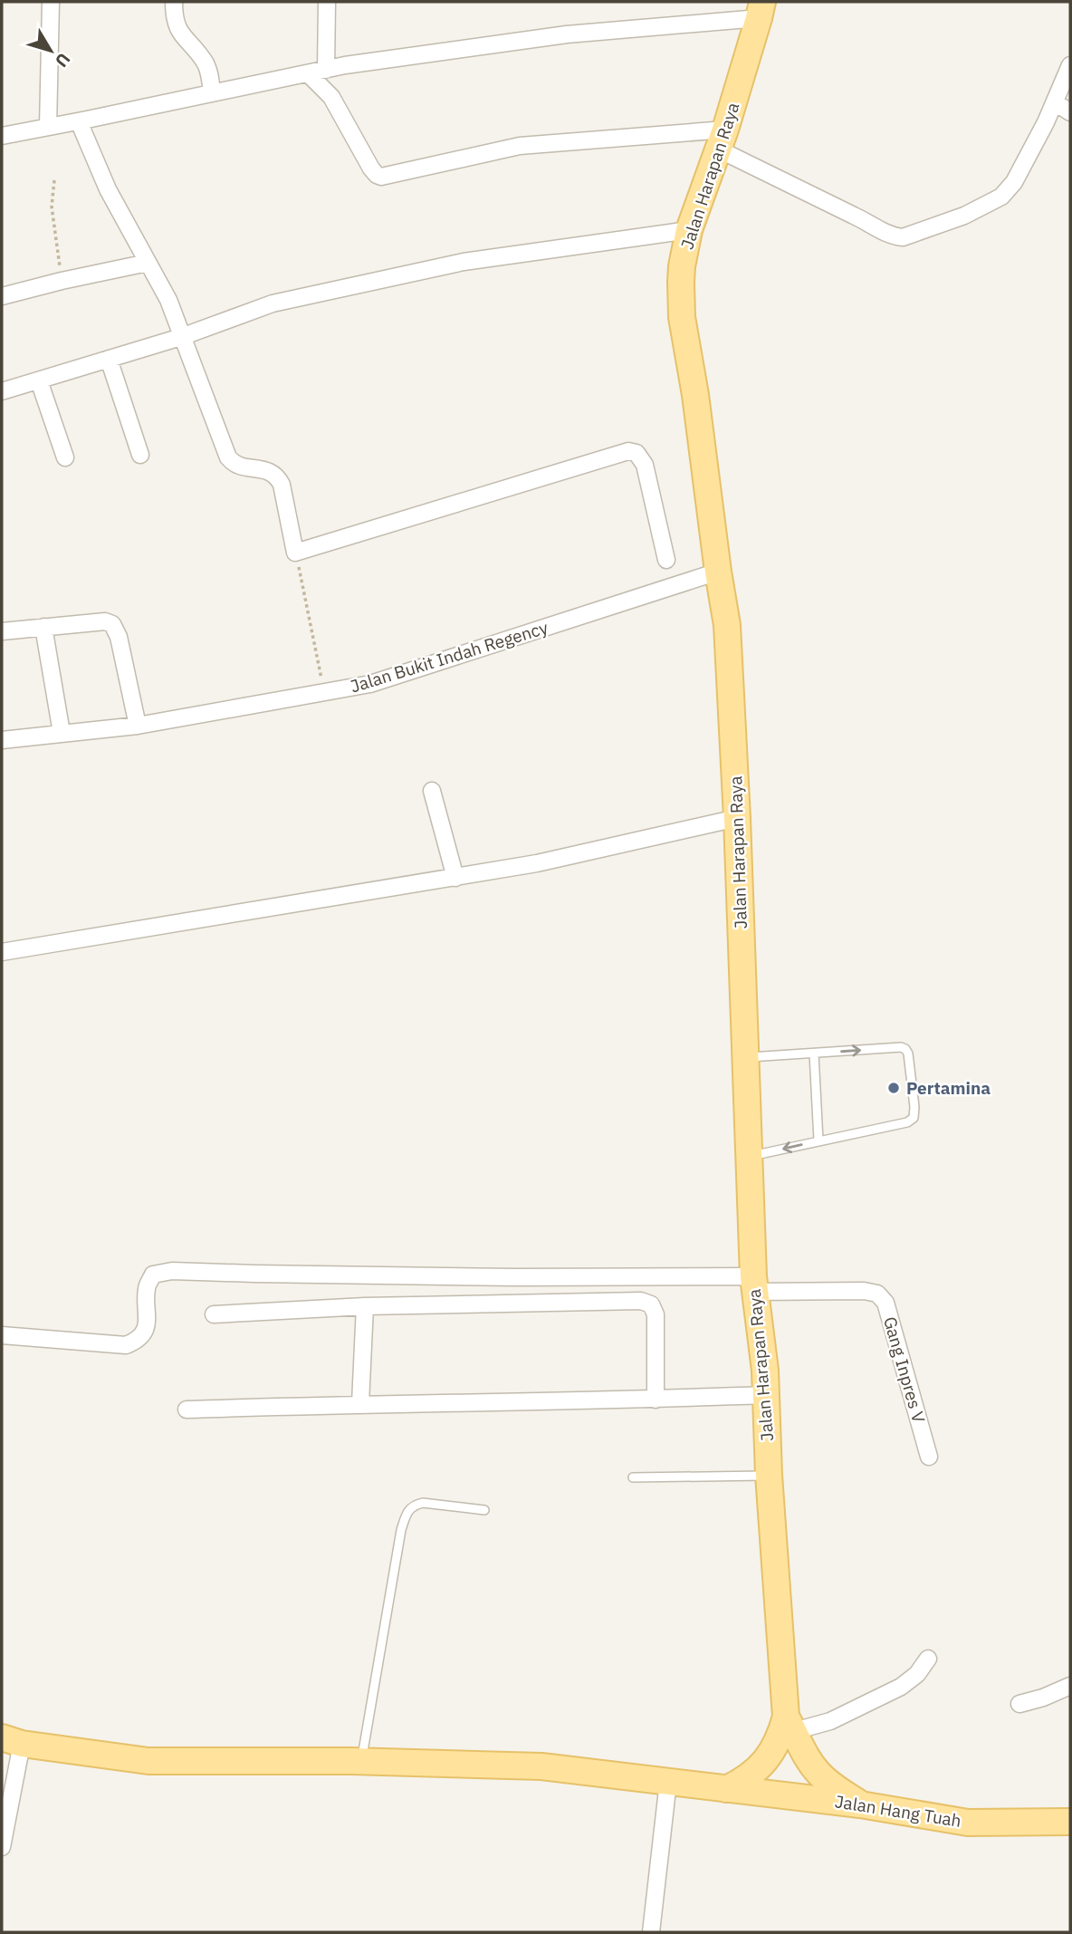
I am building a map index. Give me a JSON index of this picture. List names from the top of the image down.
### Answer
{
  "streets": {
    "main road": ["Jalan Harapan Raya", "Jalan Hang Tuah"],
    "street": ["Jalan Bukit Indah Regency", "Gang Inpres V"]
  },
  "crossings": [
    ["Jalan Harapan Raya", "Jalan Bukit Indah Regency"],
    ["Jalan Harapan Raya", "Gang Inpres V"]
  ],
  "places": ["Pertamina"],
  "north": "bottom right"
}
